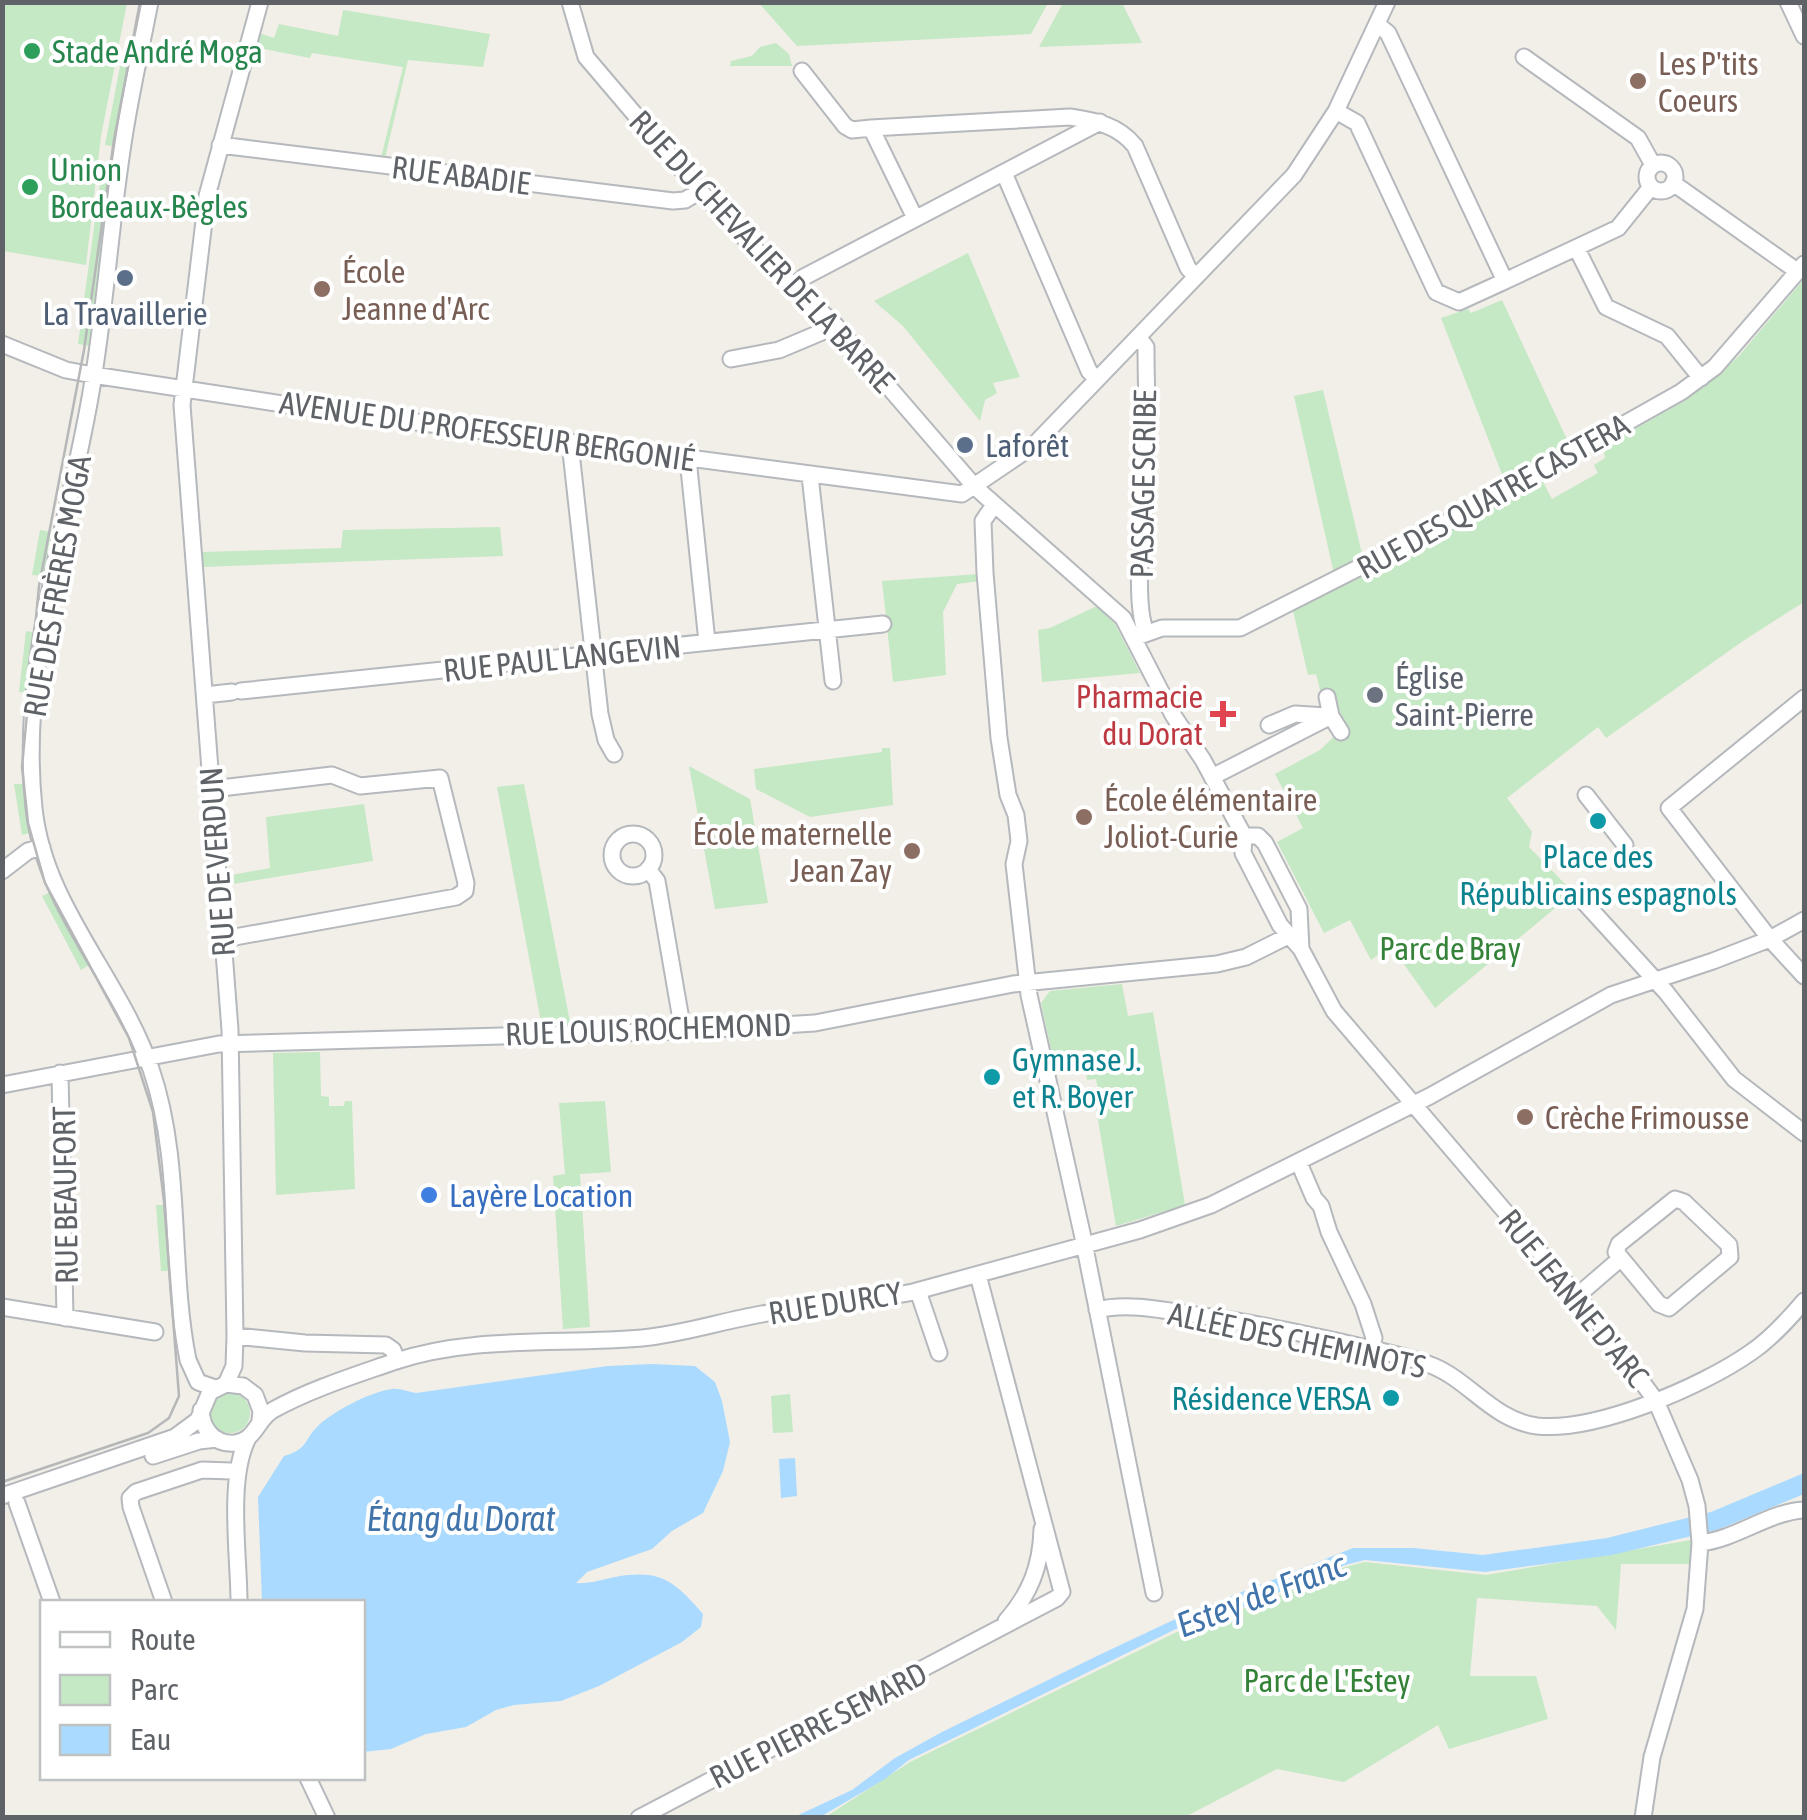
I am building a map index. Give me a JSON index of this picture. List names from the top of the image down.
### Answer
{
  "streets": {
    "street": [
      "RUE ABADIE",
      "RUE DU CHEVALIER DE LA BARRE",
      "AVENUE DU PROFESSEUR BERGONIÉ",
      "PASSAGE SCRIBE",
      "RUE DES QUATRE CASTERA",
      "RUE DES FRÈRES MOGA",
      "RUE PAUL LANGEVIN",
      "RUE DE VERDUN",
      "RUE LOUIS ROCHEMOND",
      "RUE BEAUFORT",
      "RUE JEANNE D'ARC",
      "RUE DURCY",
      "ALLÉE DES CHEMINOTS",
      "RUE PIERRE SEMARD"
    ]
  },
  "crossings": [
    ["RUE ABADIE", "RUE DU CHEVALIER DE LA BARRE"],
    ["RUE ABADIE", "RUE DE VERDUN"],
    ["RUE DU CHEVALIER DE LA BARRE", "AVENUE DU PROFESSEUR BERGONIÉ"],
    ["RUE DU CHEVALIER DE LA BARRE", "PASSAGE SCRIBE"],
    ["RUE DU CHEVALIER DE LA BARRE", "RUE DES QUATRE CASTERA"],
    ["RUE DU CHEVALIER DE LA BARRE", "RUE JEANNE D'ARC"],
    ["AVENUE DU PROFESSEUR BERGONIÉ", "RUE DES FRÈRES MOGA"],
    ["AVENUE DU PROFESSEUR BERGONIÉ", "RUE DE VERDUN"],
    ["PASSAGE SCRIBE", "RUE DES QUATRE CASTERA"],
    ["PASSAGE SCRIBE", "RUE JEANNE D'ARC"],
    ["RUE DES QUATRE CASTERA", "RUE JEANNE D'ARC"],
    ["RUE DES FRÈRES MOGA", "RUE DE VERDUN"],
    ["RUE DES FRÈRES MOGA", "RUE LOUIS ROCHEMOND"],
    ["RUE PAUL LANGEVIN", "RUE DE VERDUN"],
    ["RUE DE VERDUN", "RUE LOUIS ROCHEMOND"],
    ["RUE LOUIS ROCHEMOND", "RUE BEAUFORT"],
    ["RUE LOUIS ROCHEMOND", "RUE JEANNE D'ARC"],
    ["RUE JEANNE D'ARC", "RUE DURCY"],
    ["RUE JEANNE D'ARC", "ALLÉE DES CHEMINOTS"],
    ["RUE DURCY", "RUE PIERRE SEMARD"]
  ],
  "water": ["Étang du Dorat", "Estey de Franc"],
  "parks": ["Parc de Bray", "Parc de L'Estey"],
  "places": {
    "other": [
      "Stade André Moga",
      "Les P'tits Coeurs",
      "Union Bordeaux-Bègles",
      "La Travaillerie",
      "École Jeanne d'Arc",
      "Laforêt",
      "Église Saint-Pierre",
      "École élémentaire Joliot-Curie",
      "Place des Républicains espagnols",
      "École maternelle Jean Zay",
      "Gymnase J. et R. Boyer",
      "Crèche Frimousse",
      "Layère Location",
      "Résidence VERSA"
    ],
    "health": ["Pharmacie du Dorat"]
  },
  "legend": ["Route", "Parc", "Eau"]
}
